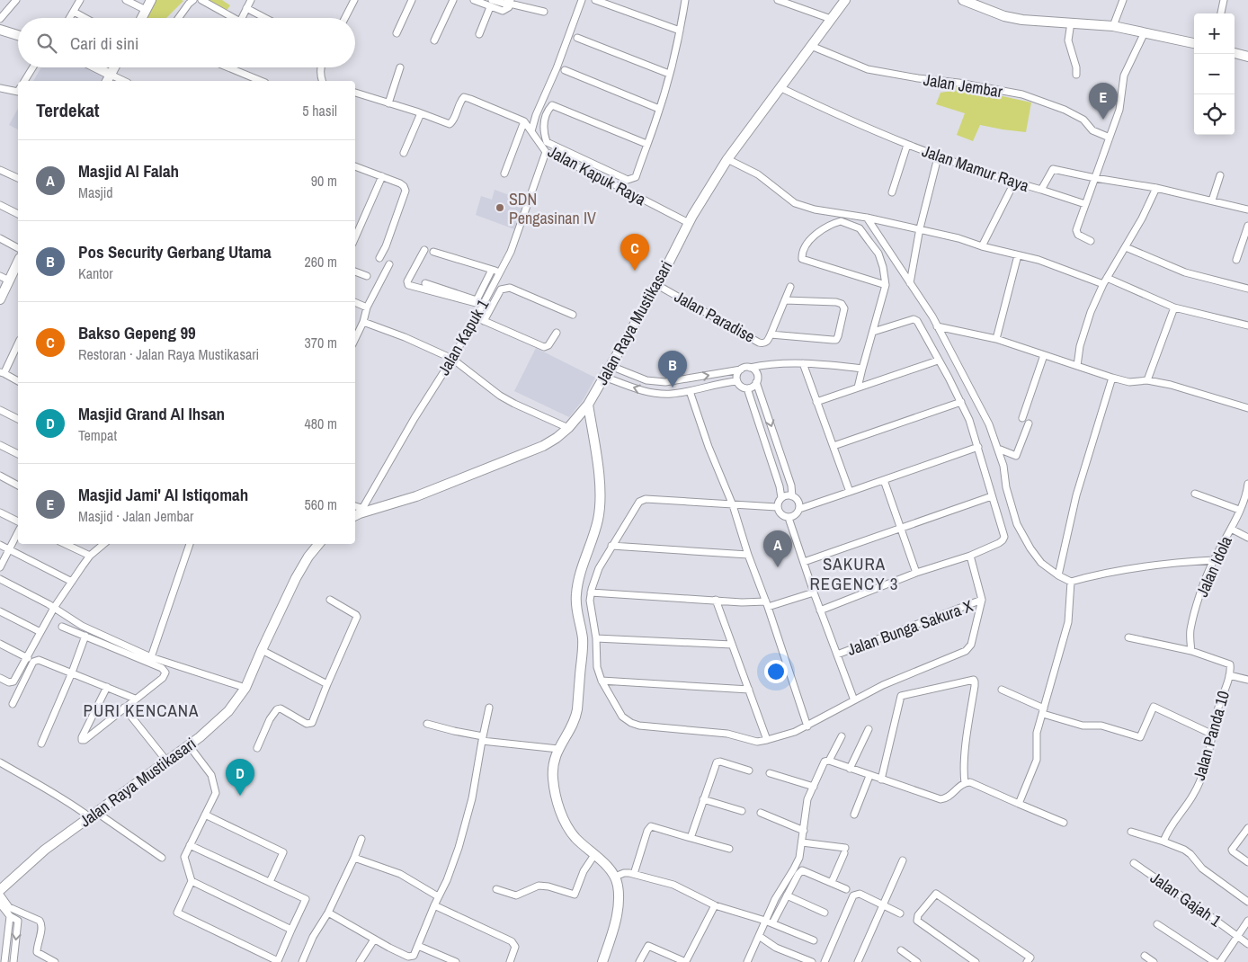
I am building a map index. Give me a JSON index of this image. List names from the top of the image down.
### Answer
{
  "streets": {
    "main road": ["Jalan Raya Mustikasari"],
    "street": [
      "Jalan Jembar",
      "Jalan Mamur Raya",
      "Jalan Kapuk Raya",
      "Jalan Paradise",
      "Jalan Kapuk 1",
      "Jalan Idola",
      "Jalan Bunga Sakura X",
      "Jalan Panda 10",
      "Jalan Gajah 1"
    ]
  },
  "crossings": [
    ["Jalan Jembar", "Jalan Raya Mustikasari"],
    ["Jalan Mamur Raya", "Jalan Raya Mustikasari"],
    ["Jalan Kapuk Raya", "Jalan Raya Mustikasari"],
    ["Jalan Kapuk Raya", "Jalan Kapuk 1"],
    ["Jalan Paradise", "Jalan Raya Mustikasari"],
    ["Jalan Raya Mustikasari", "Jalan Kapuk 1"],
    ["Jalan Idola", "Jalan Panda 10"]
  ],
  "districts": ["SAKURA REGENCY 3", "PURI KENCANA"],
  "places": ["SDN Pengasinan IV"],
  "page": {
    "map_buttons": ["+", "−"],
    "search": "Cari di sini",
    "heading": ["Terdekat", "5 hasil"],
    "pins": [
      "E",
      "C",
      "B",
      "A",
      "D"
    ],
    "list": [
      {
        "mark": "A",
        "name": "Masjid Al Falah",
        "note": "Masjid",
        "value": "90 m"
      },
      {
        "mark": "B",
        "name": "Pos Security Gerbang Utama",
        "note": "Kantor",
        "value": "260 m"
      },
      {
        "mark": "C",
        "name": "Bakso Gepeng 99",
        "note": "Restoran · Jalan Raya Mustikasari",
        "value": "370 m"
      },
      {
        "mark": "D",
        "name": "Masjid Grand Al Ihsan",
        "note": "Tempat",
        "value": "480 m"
      },
      {
        "mark": "E",
        "name": "Masjid Jami' Al Istiqomah",
        "note": "Masjid · Jalan Jembar",
        "value": "560 m"
      }
    ]
  }
}
